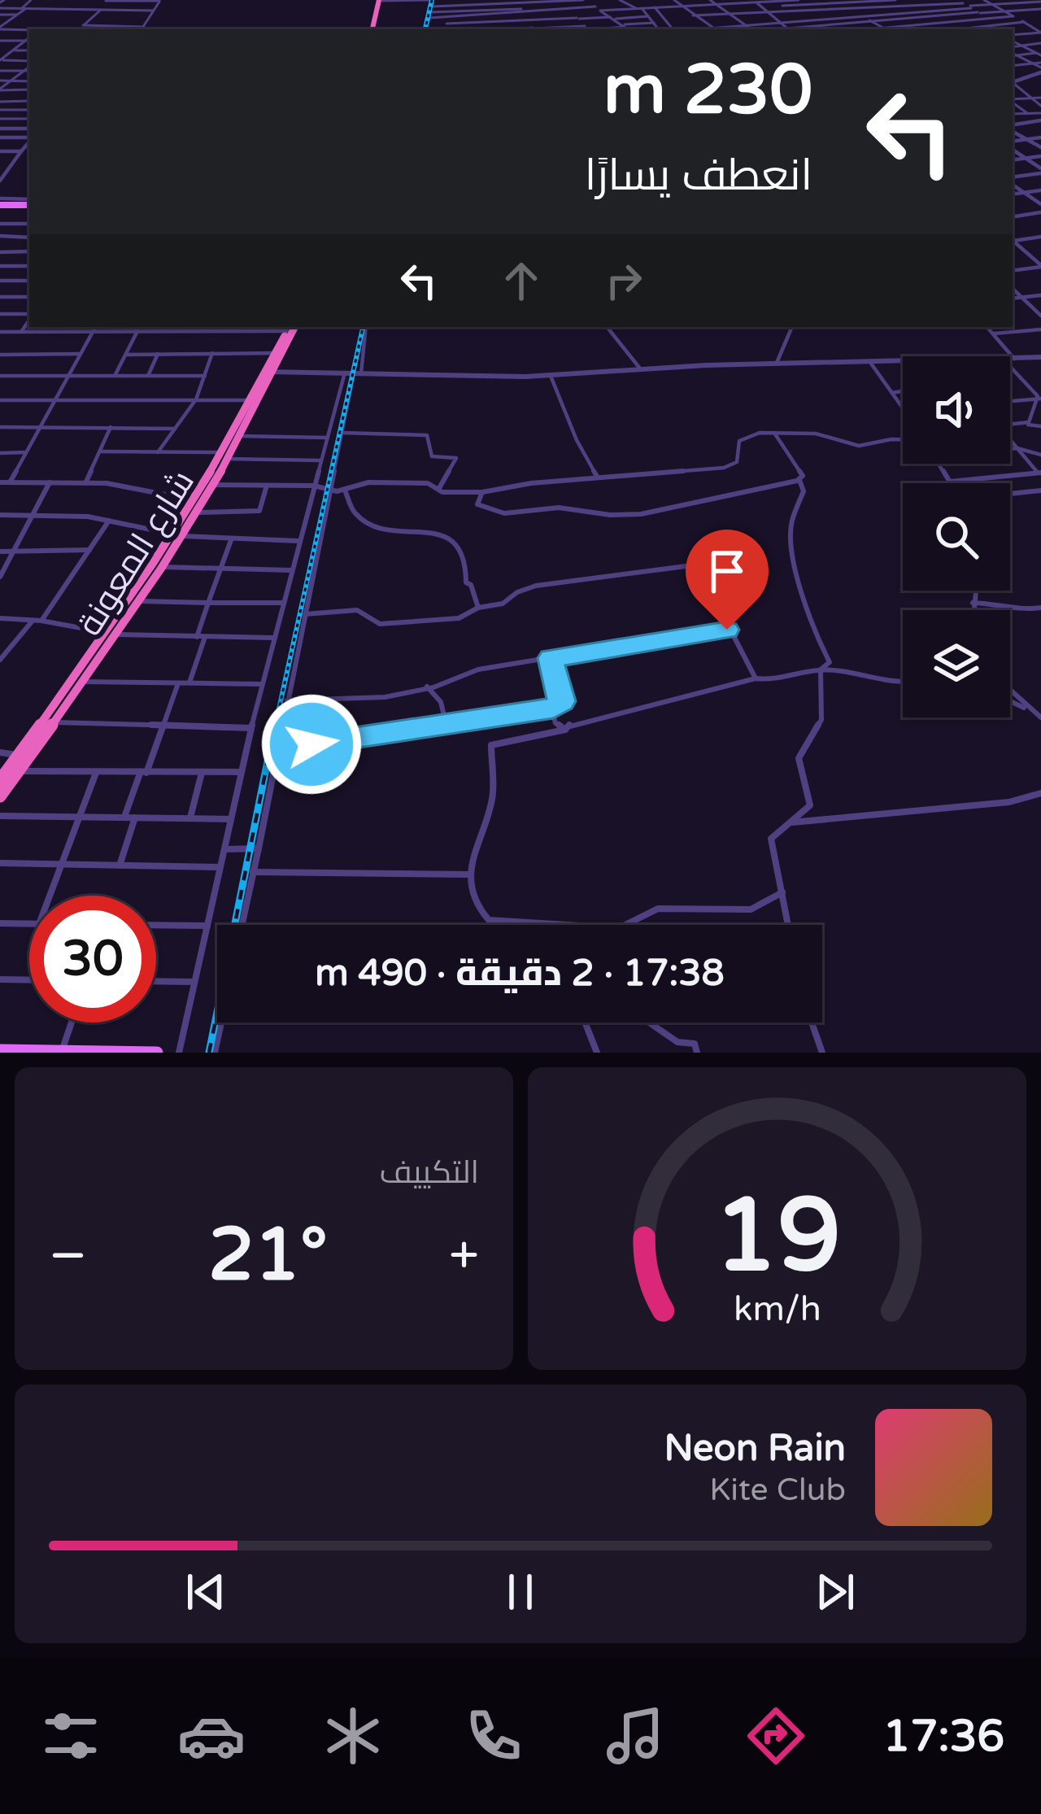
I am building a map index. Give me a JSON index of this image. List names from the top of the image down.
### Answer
{
  "streets": {
    "highway": ["شارع المعونة"]
  },
  "page": {
    "turn": ["230 m", "انعطف يسارًا"],
    "limit": "30",
    "trip": "17:38 · 2 دقيقة · 490 m",
    "tile": "التكييف",
    "heat": ["−", "21°", "+"],
    "song": ["Neon Rain", "Kite Club"],
    "tabs": "17:36",
    "gauge": ["19", "km/h"]
  }
}
